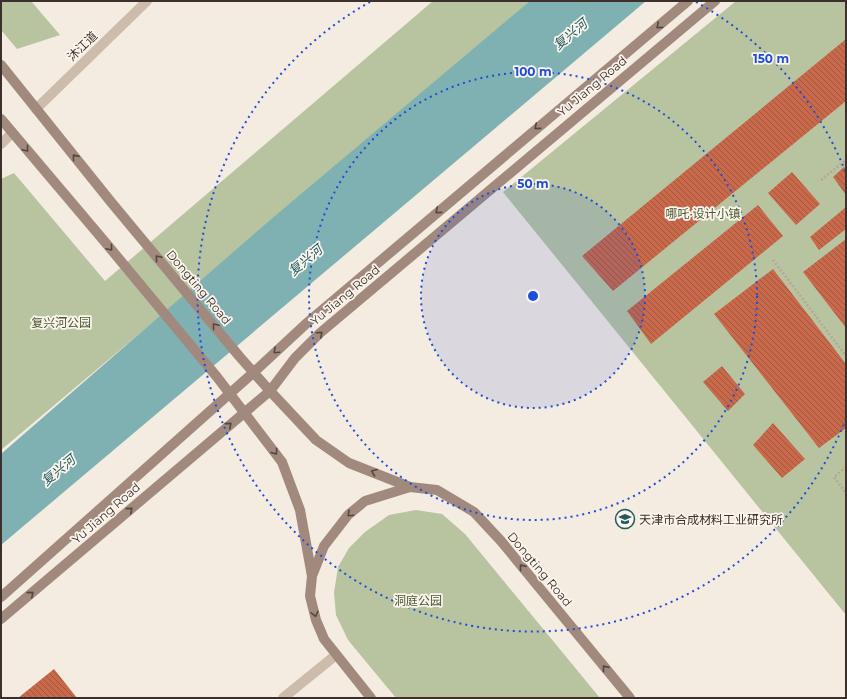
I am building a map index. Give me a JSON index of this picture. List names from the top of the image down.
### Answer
{
  "streets": {
    "main road": ["Yu Jiang Road", "Dongting Road"],
    "street": ["沐江道"]
  },
  "crossings": [
    ["沐江道", "Dongting Road"],
    ["Yu Jiang Road", "Dongting Road"]
  ],
  "water": ["复兴河"],
  "parks": ["哪吒·设计小镇", "复兴河公园", "洞庭公园"],
  "places": {
    "school or university": ["天津市合成材料工业研究所"]
  },
  "rings": ["150 m", "100 m", "50 m"]
}
